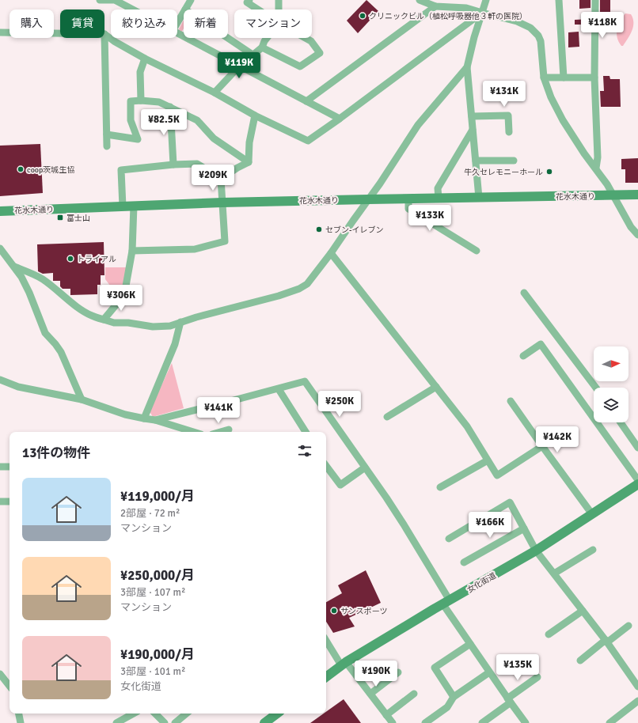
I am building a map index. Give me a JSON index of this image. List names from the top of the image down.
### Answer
{
  "streets": {
    "street": ["花水木通り", "女化街道"]
  },
  "places": {
    "other": [
      "クリニックビル（植松呼吸器他３軒の医院）",
      "coop茨城生協",
      "牛久セレモニーホール",
      "セブン-イレブン",
      "トライアル",
      "サンスポーツ"
    ],
    "transit": ["富士山"]
  },
  "north": "right",
  "page": {
    "chip": [
      "購入",
      "賃貸",
      "絞り込み",
      "新着",
      "マンション"
    ],
    "price": [
      "¥118K",
      "¥119K",
      "¥131K",
      "¥82.5K",
      "¥209K",
      "¥133K",
      "¥306K",
      "¥250K",
      "¥141K",
      "¥142K",
      "¥166K",
      "¥135K",
      "¥190K"
    ],
    "heading": "13件の物件",
    "list": [
      {
        "name": "¥119,000/月",
        "note": "2部屋 · 72 m² · マンション"
      },
      {
        "name": "¥250,000/月",
        "note": "3部屋 · 107 m² · マンション"
      },
      {
        "name": "¥190,000/月",
        "note": "3部屋 · 101 m² · 女化街道"
      }
    ]
  }
}
